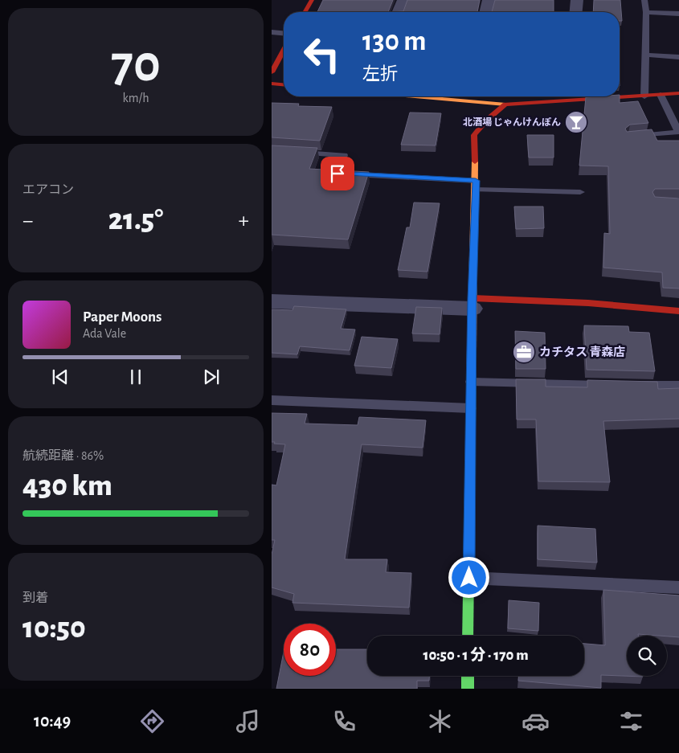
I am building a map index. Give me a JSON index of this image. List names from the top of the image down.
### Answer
{
  "places": {
    "bar": ["北酒場 じゃんけんぽん"],
    "office": ["カチタス 青森店"]
  },
  "page": {
    "tile": [
      ["70", "km/h"],
      "エアコン",
      ["航続距離 · 86%", "430 km"],
      ["到着", "10:50"]
    ],
    "turn": ["130 m", "左折"],
    "heat": ["−", "21.5°", "+"],
    "song": ["Paper Moons", "Ada Vale"],
    "limit": "80",
    "trip": "10:50 · 1 分 · 170 m",
    "tabs": "10:49"
  }
}
